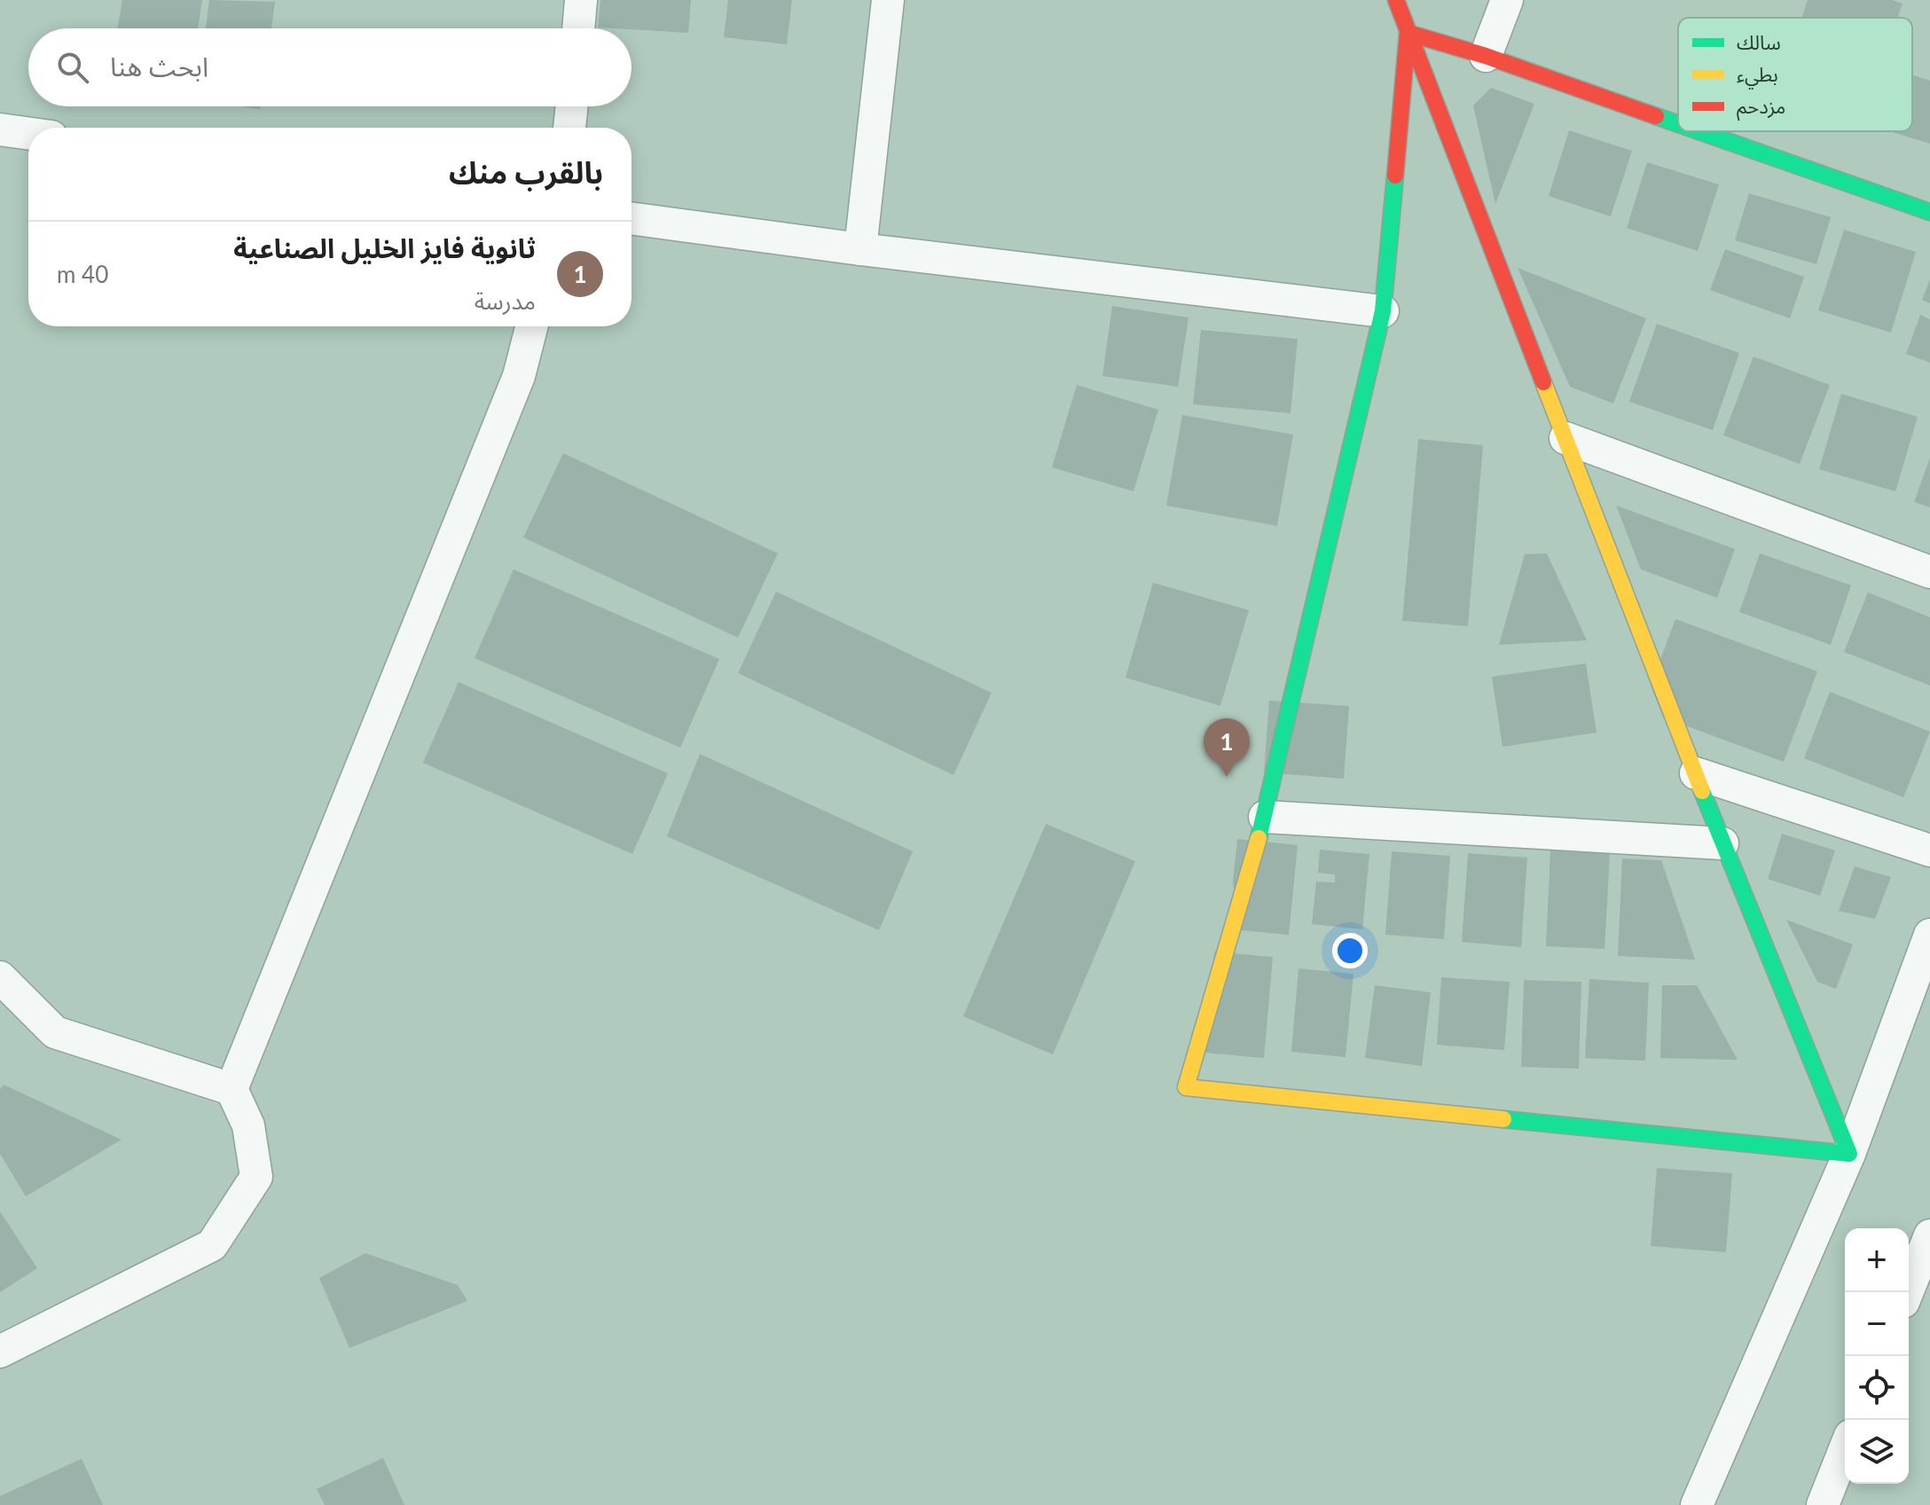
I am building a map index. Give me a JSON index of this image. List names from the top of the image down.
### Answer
{
  "legend": ["سالك", "بطيء", "مزدحم"],
  "page": {
    "search": "ابحث هنا",
    "heading": "بالقرب منك",
    "list": [
      {
        "mark": "1",
        "name": "ثانوية فايز الخليل الصناعية",
        "note": "مدرسة",
        "value": "40 m"
      }
    ],
    "pins": "1",
    "map_buttons": ["+", "−"]
  }
}
